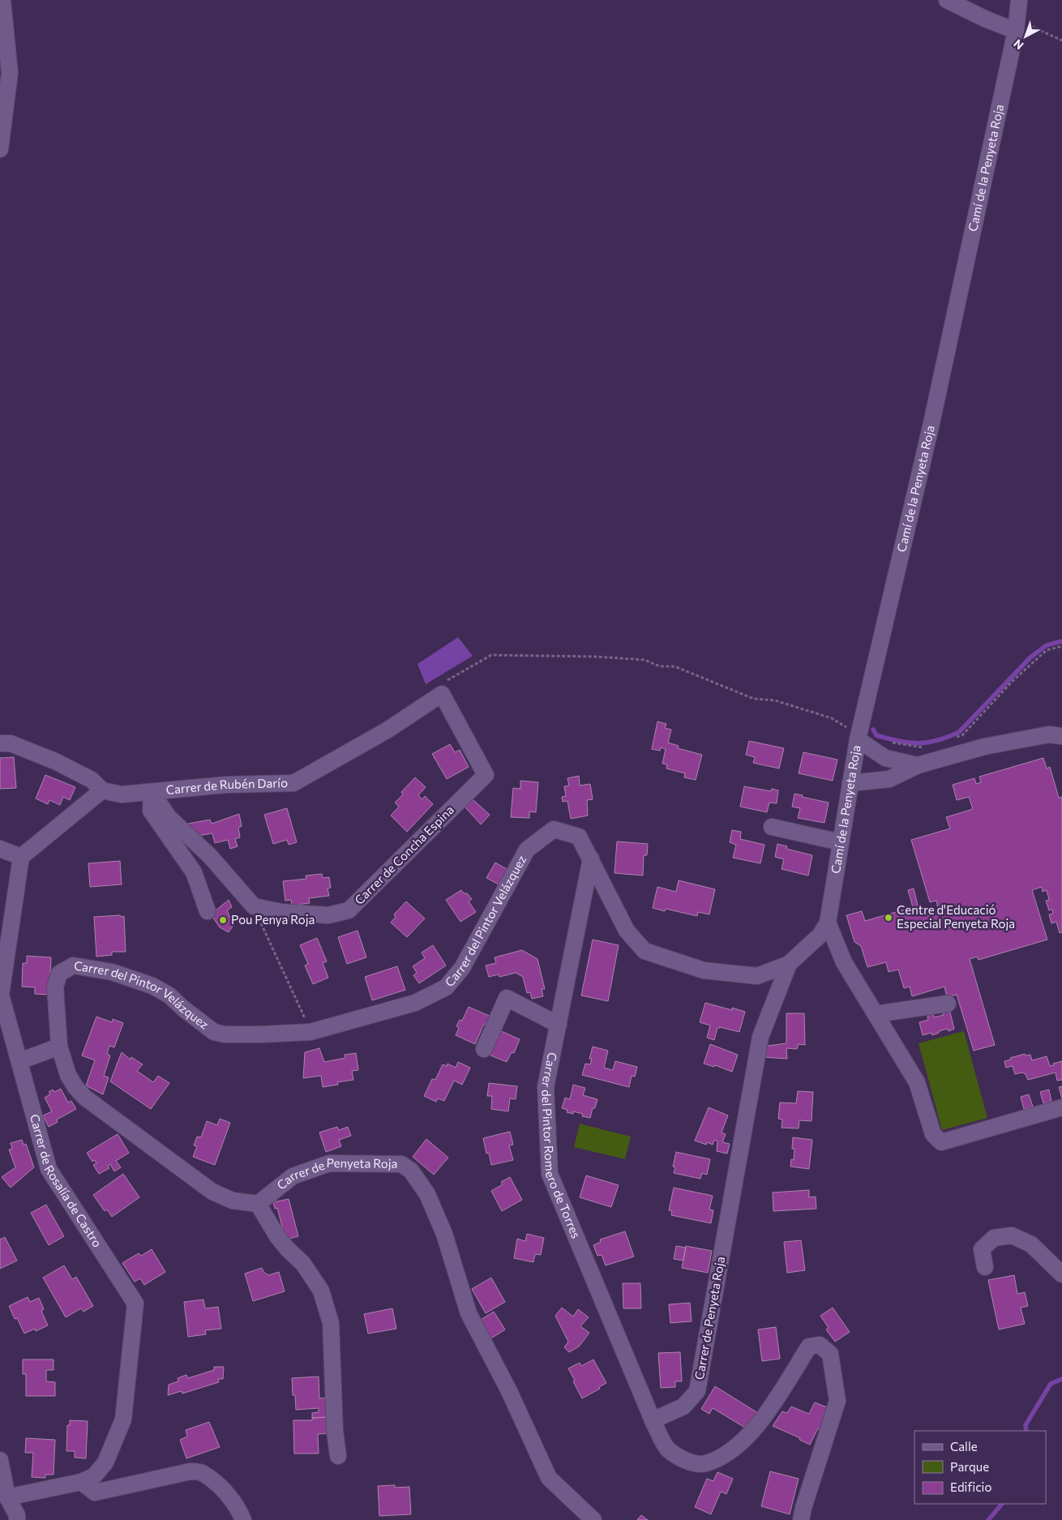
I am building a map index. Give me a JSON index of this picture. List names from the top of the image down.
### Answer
{
  "streets": {
    "street": [
      "Camí de la Penyeta Roja",
      "Carrer de Rubén Darío",
      "Carrer de Concha Espina",
      "Carrer del Pintor Velázquez",
      "Carrer del Pintor Romero de Torres",
      "Carrer de Penyeta Roja",
      "Carrer de Rosalía de Castro"
    ]
  },
  "crossings": [
    ["Camí de la Penyeta Roja", "Carrer del Pintor Velázquez"],
    ["Camí de la Penyeta Roja", "Carrer de Penyeta Roja"],
    ["Carrer de Rubén Darío", "Carrer de Concha Espina"],
    ["Carrer del Pintor Velázquez", "Carrer del Pintor Romero de Torres"],
    ["Carrer del Pintor Velázquez", "Carrer de Penyeta Roja"],
    ["Carrer del Pintor Romero de Torres", "Carrer de Penyeta Roja"]
  ],
  "places": ["Centre d'Educació Especial Penyeta Roja", "Pou Penya Roja"],
  "legend": ["Calle", "Parque", "Edificio"],
  "north": "bottom left"
}
